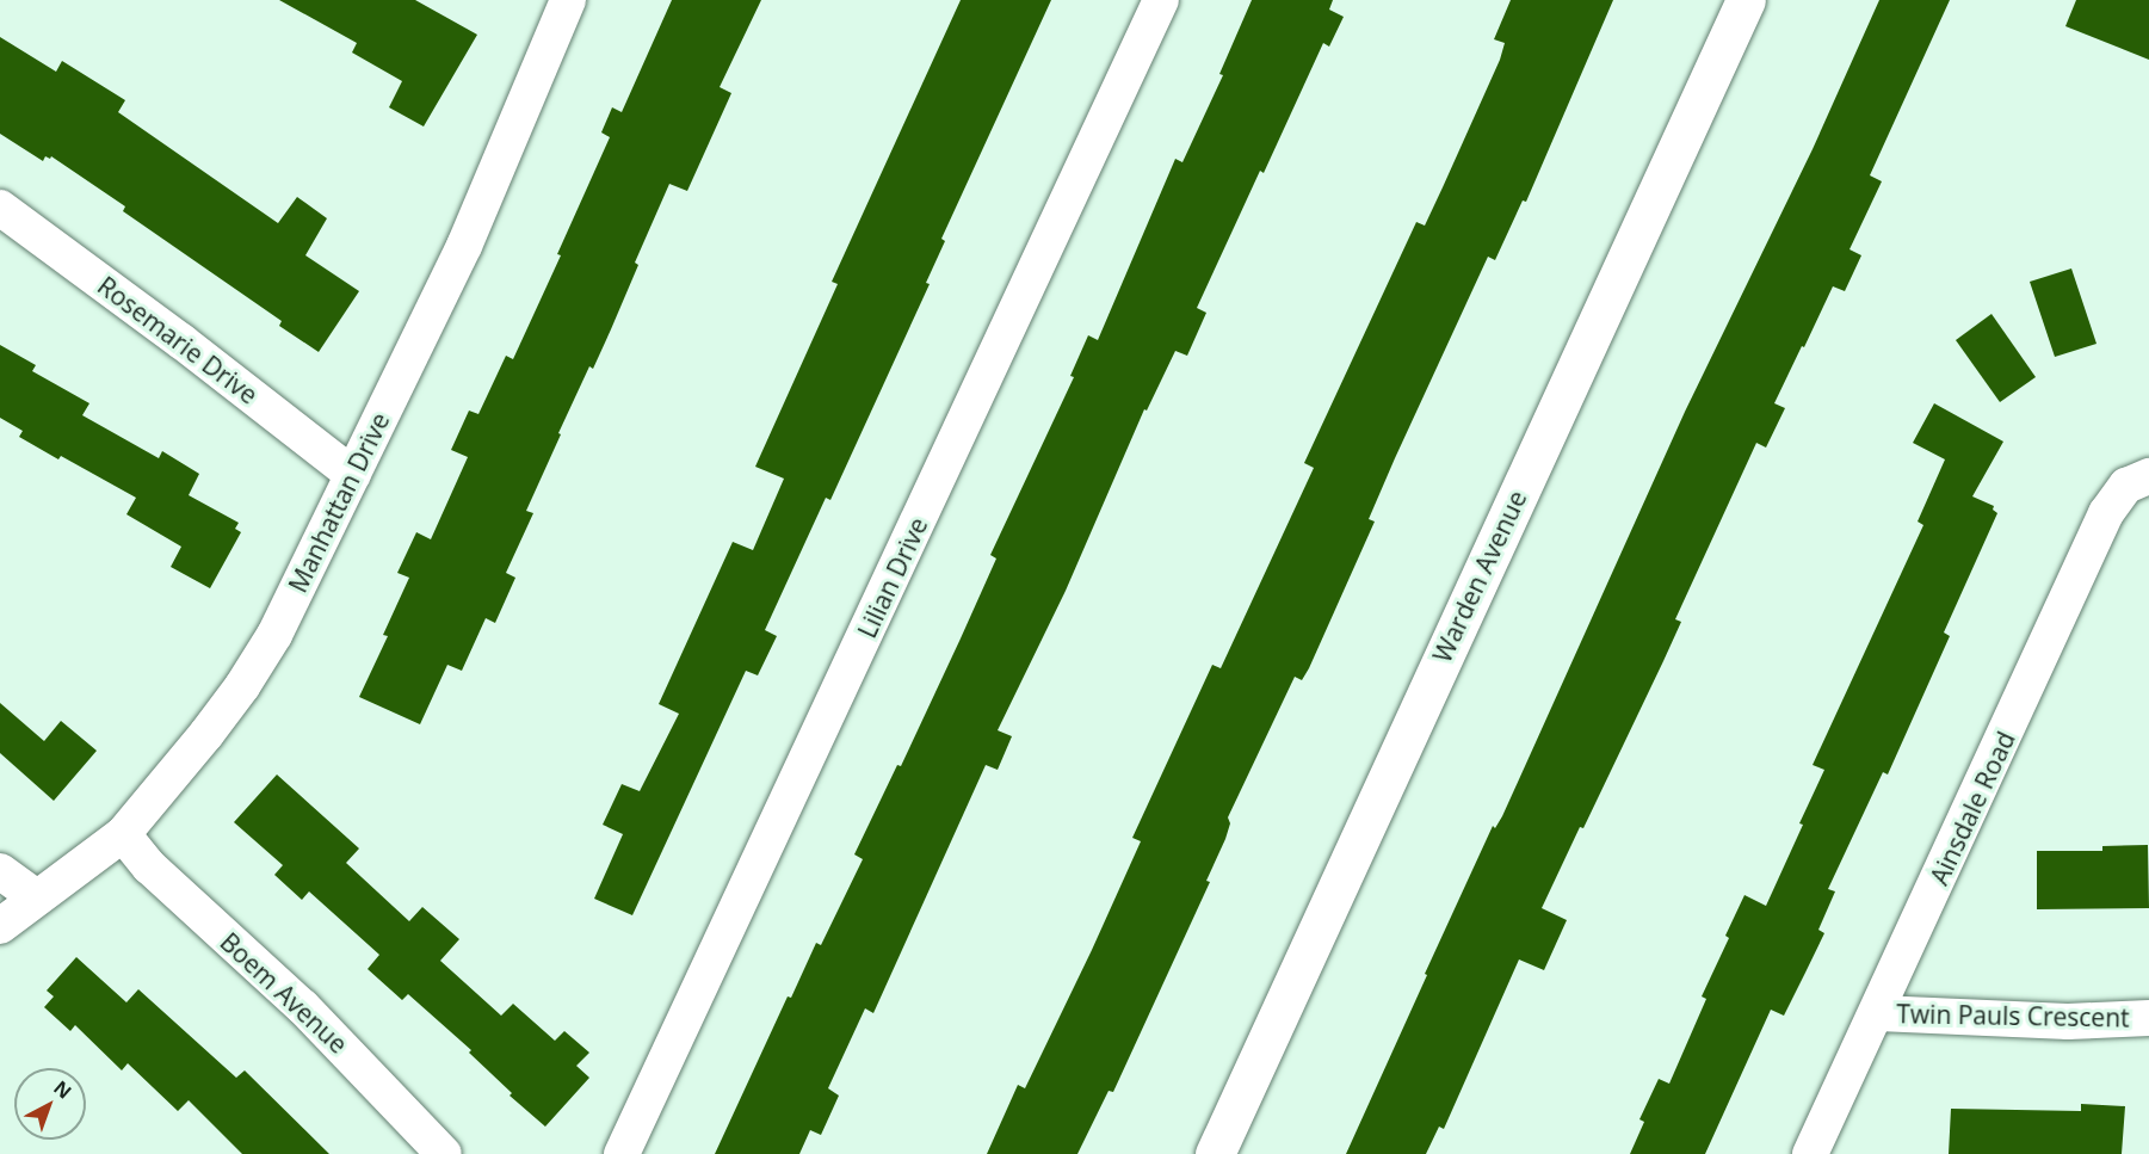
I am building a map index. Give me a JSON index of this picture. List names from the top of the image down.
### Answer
{
  "streets": {
    "main road": ["Warden Avenue"],
    "street": [
      "Rosemarie Drive",
      "Manhattan Drive",
      "Lilian Drive",
      "Ainsdale Road",
      "Boem Avenue",
      "Twin Pauls Crescent"
    ]
  },
  "crossings": [
    ["Rosemarie Drive", "Manhattan Drive"],
    ["Manhattan Drive", "Boem Avenue"],
    ["Ainsdale Road", "Twin Pauls Crescent"]
  ],
  "north": "top right"
}
